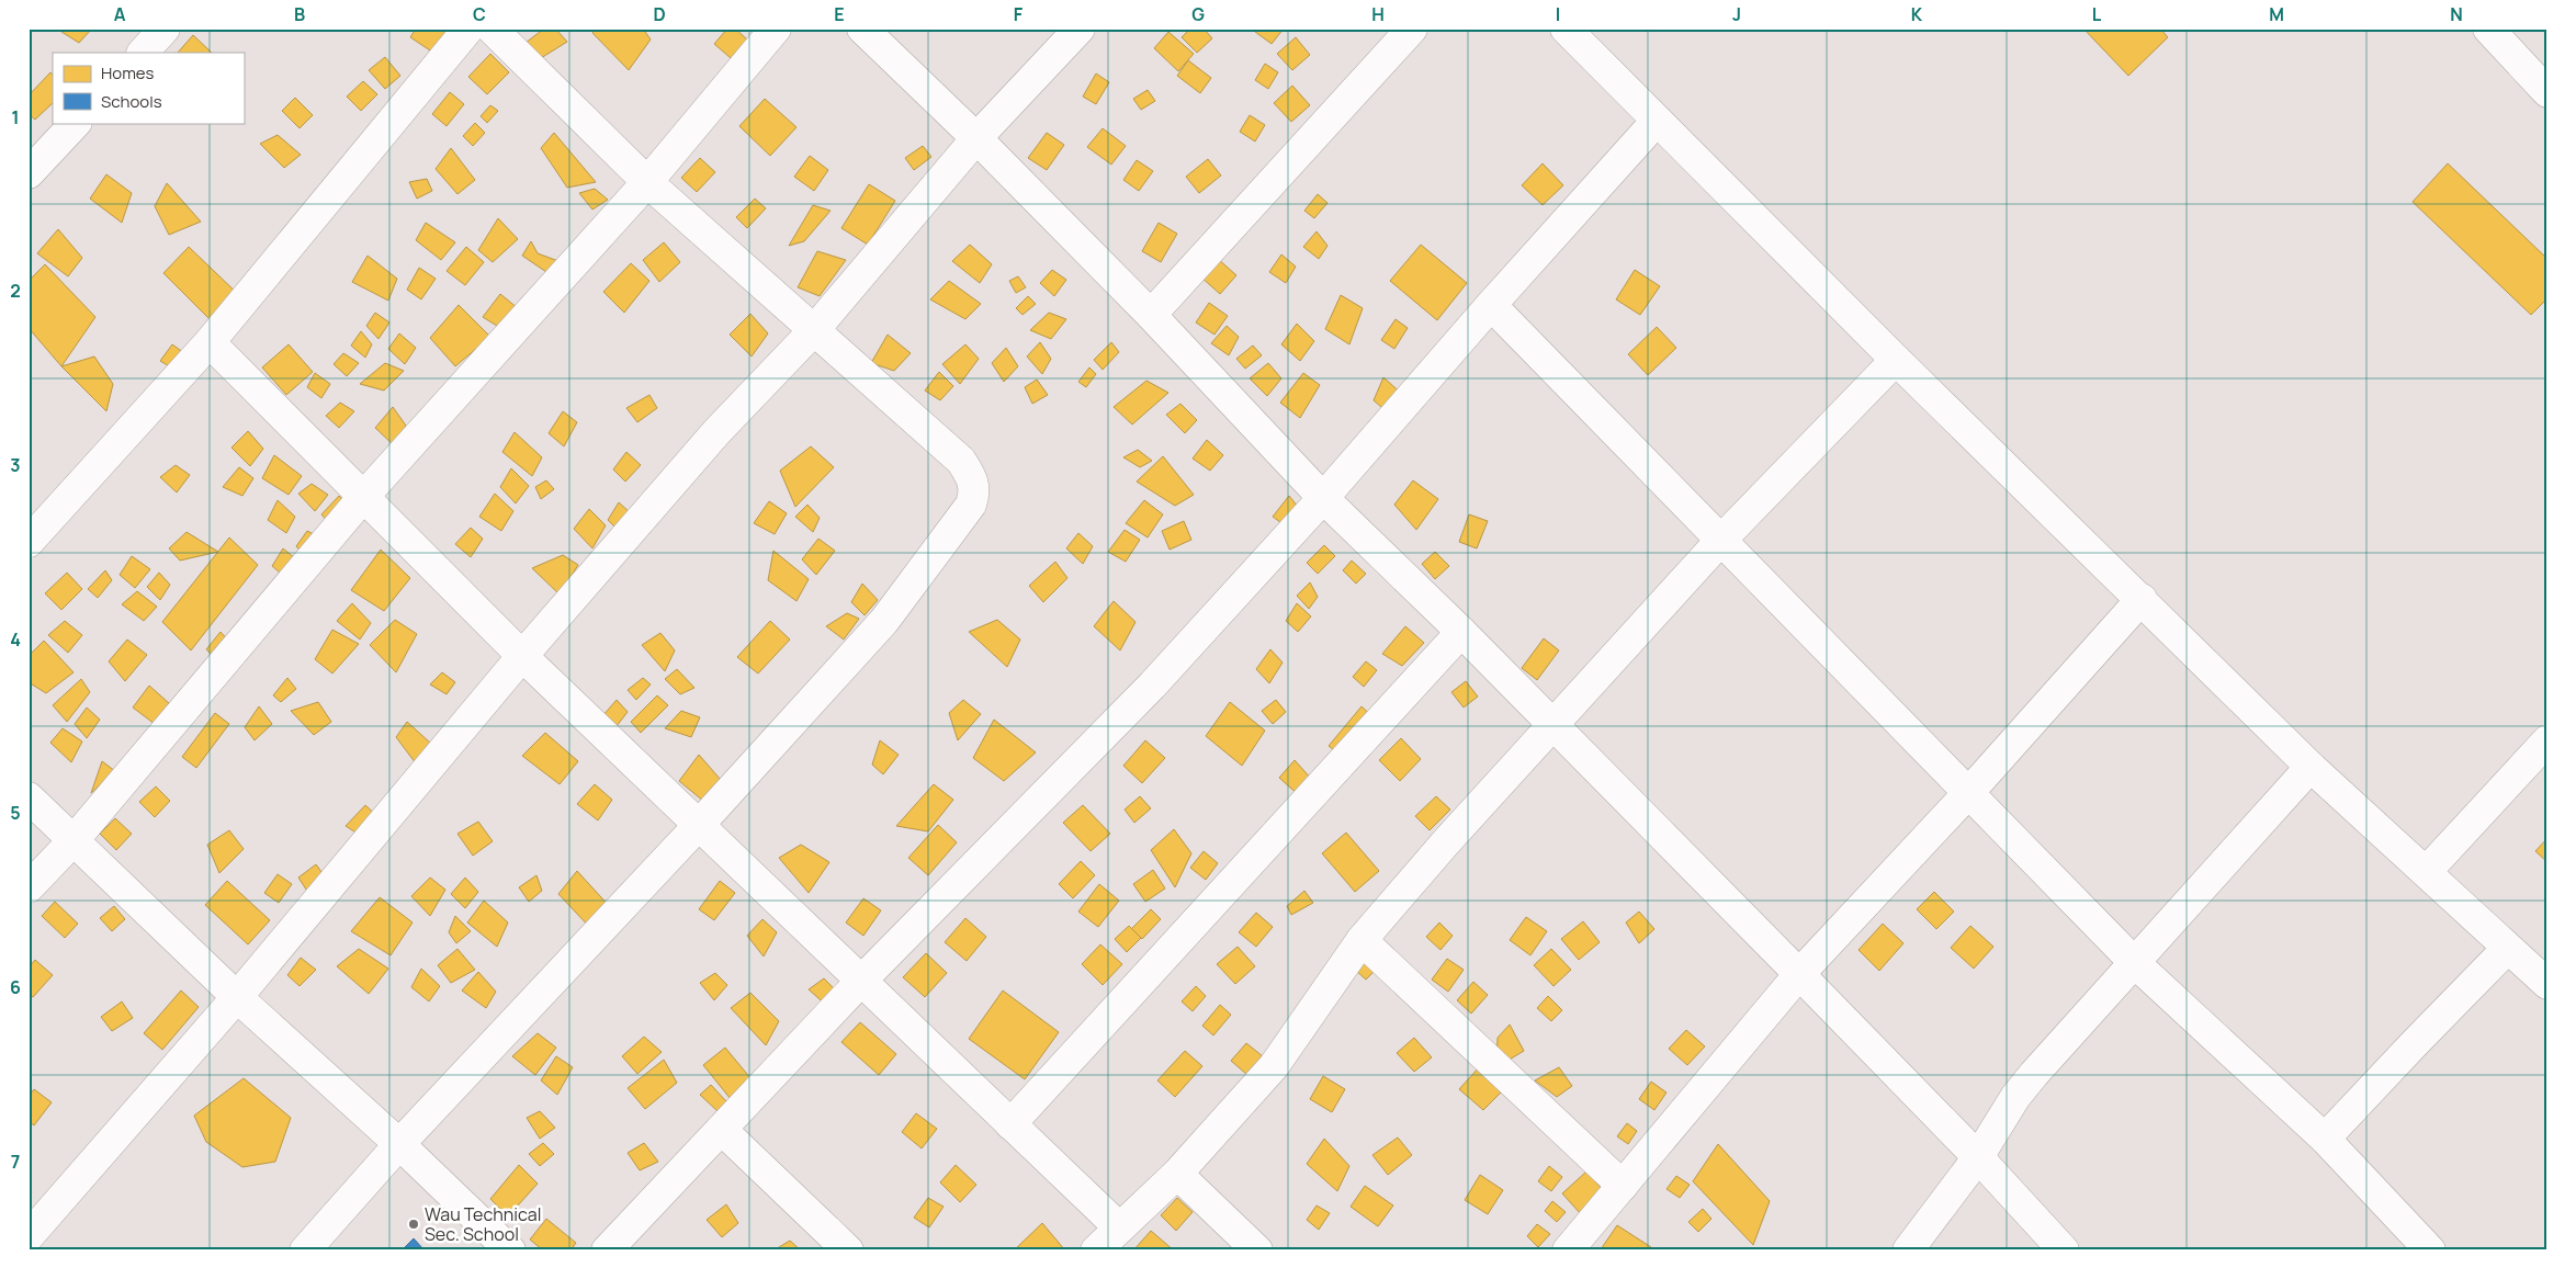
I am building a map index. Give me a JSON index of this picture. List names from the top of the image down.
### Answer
{
  "places": ["Wau Technical Sec. School"],
  "legend": ["Homes", "Schools"],
  "grid": {
    "columns": [
      "A",
      "B",
      "C",
      "D",
      "E",
      "F",
      "G",
      "H",
      "I",
      "J",
      "K",
      "L",
      "M",
      "N"
    ],
    "rows": [
      "1",
      "2",
      "3",
      "4",
      "5",
      "6",
      "7"
    ]
  }
}
